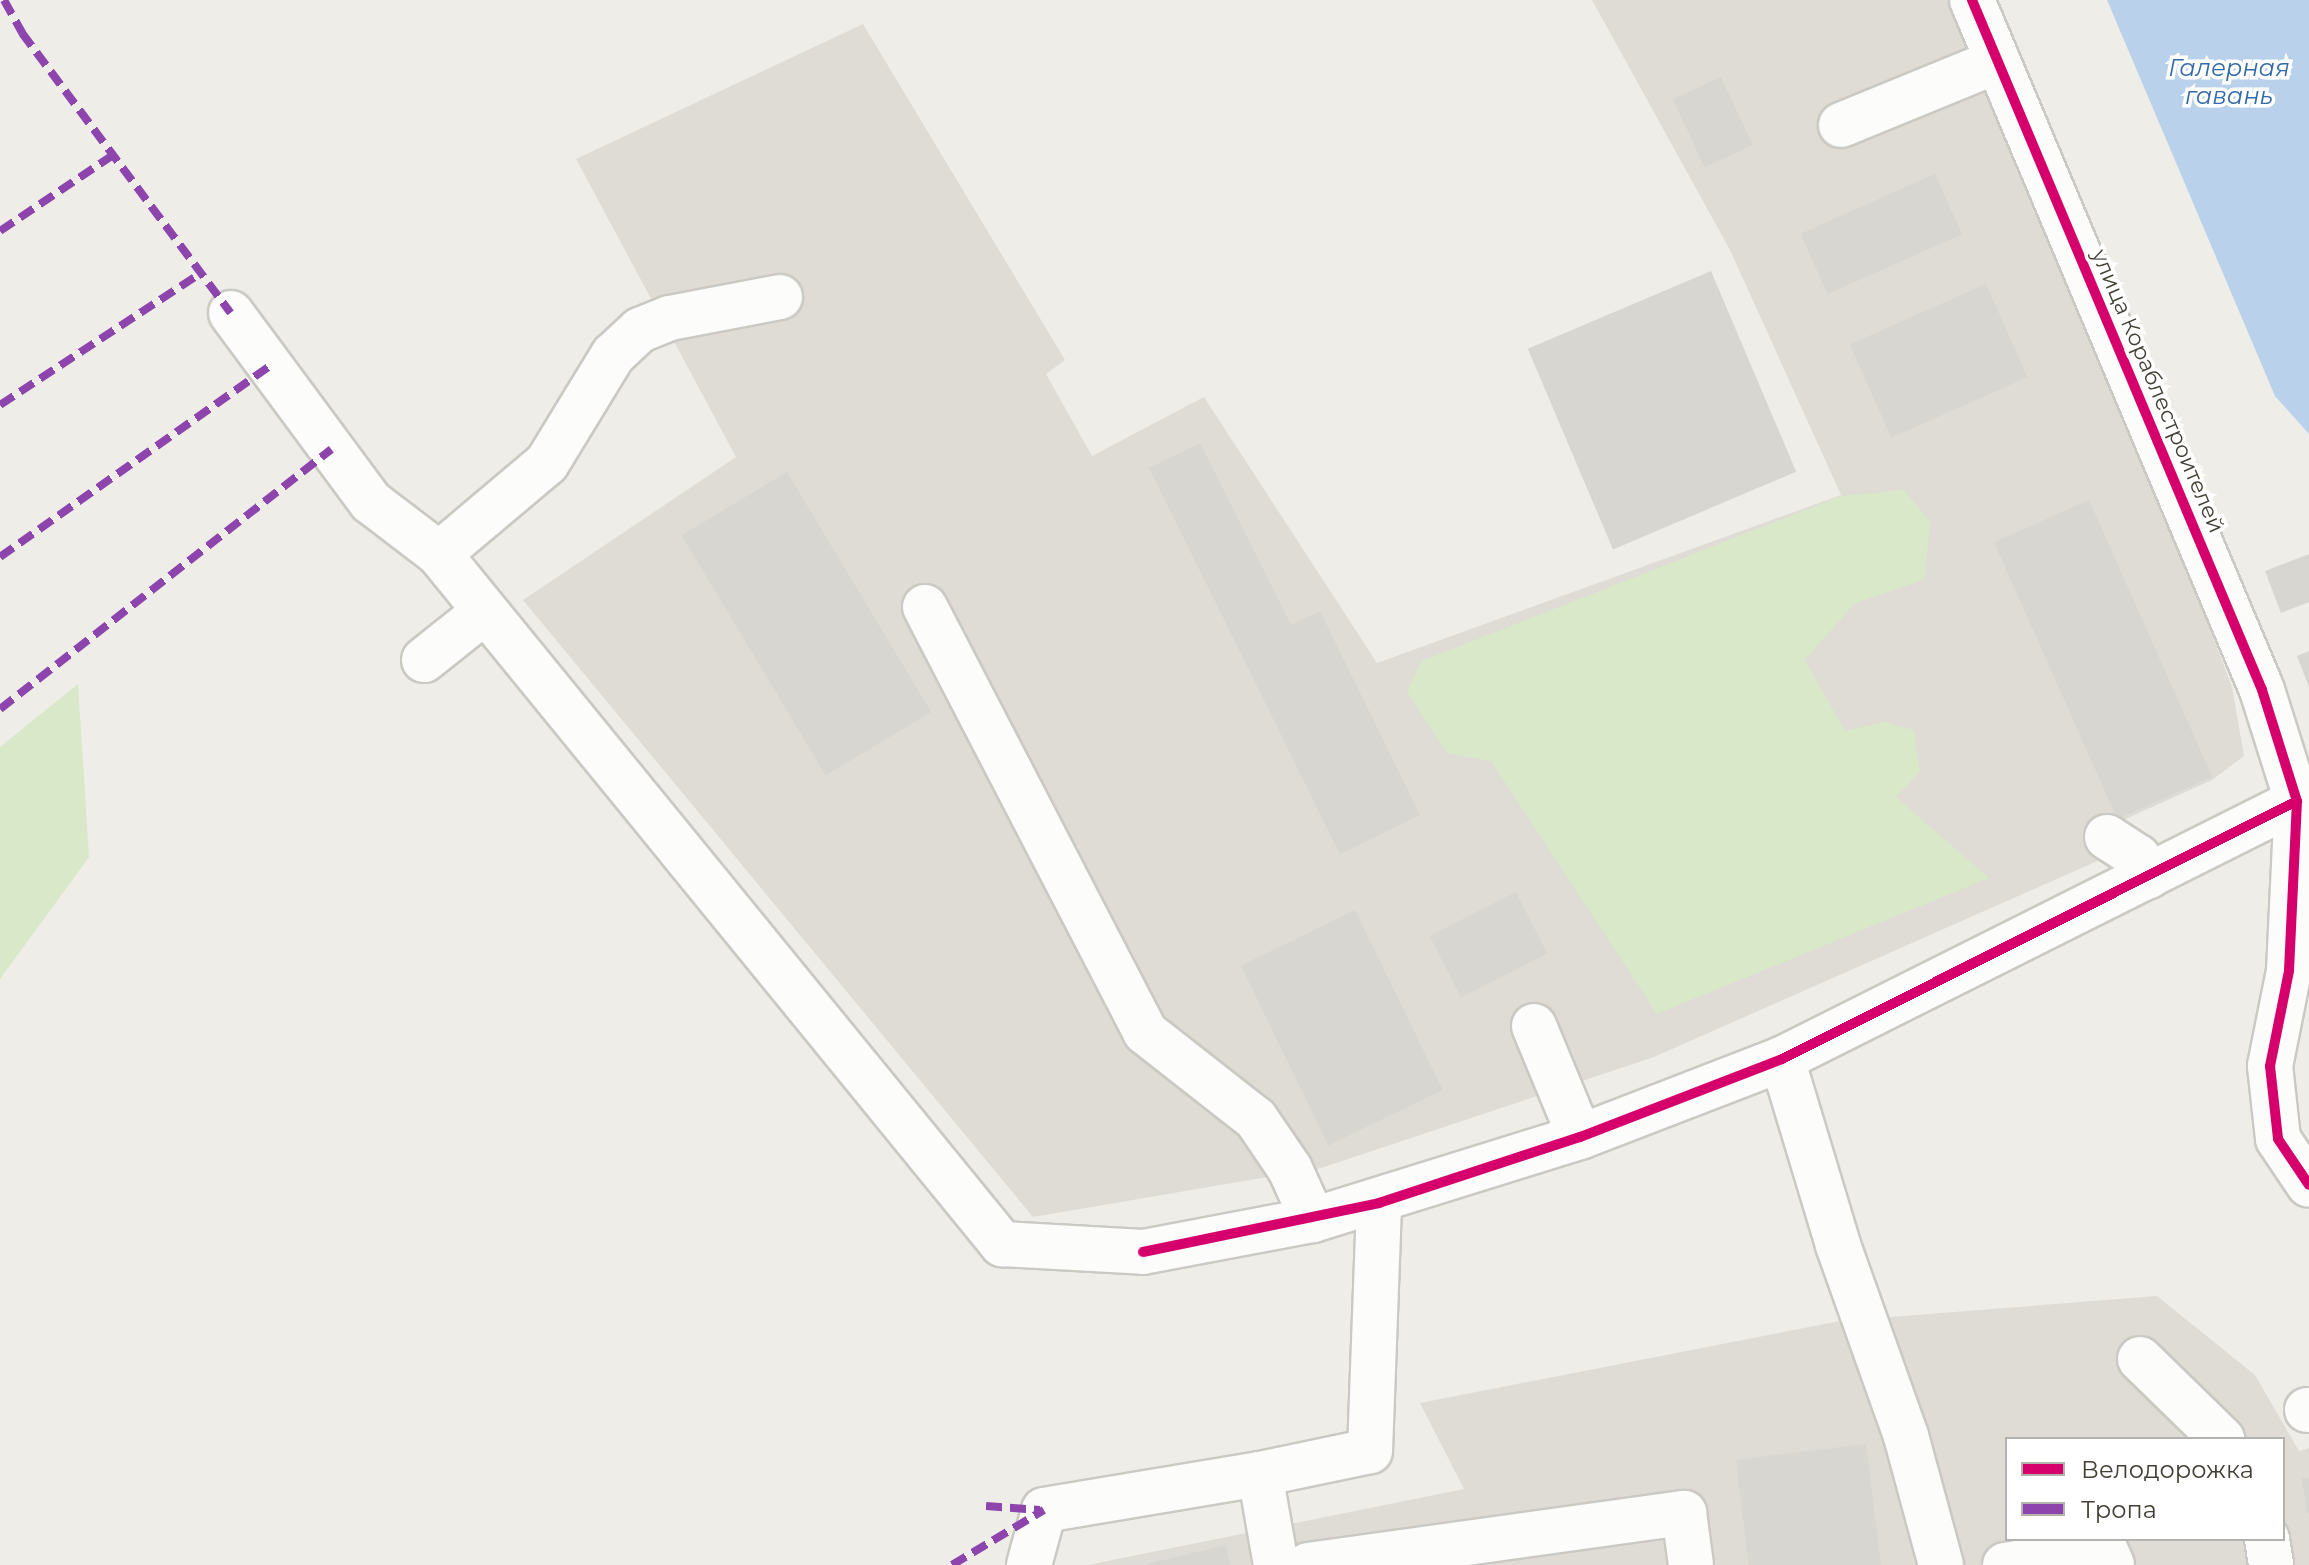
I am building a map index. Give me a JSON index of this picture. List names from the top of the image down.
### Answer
{
  "streets": {
    "street": ["улица Кораблестроителей"]
  },
  "water": ["Галерная гавань"],
  "legend": ["Велодорожка", "Тропа"]
}
